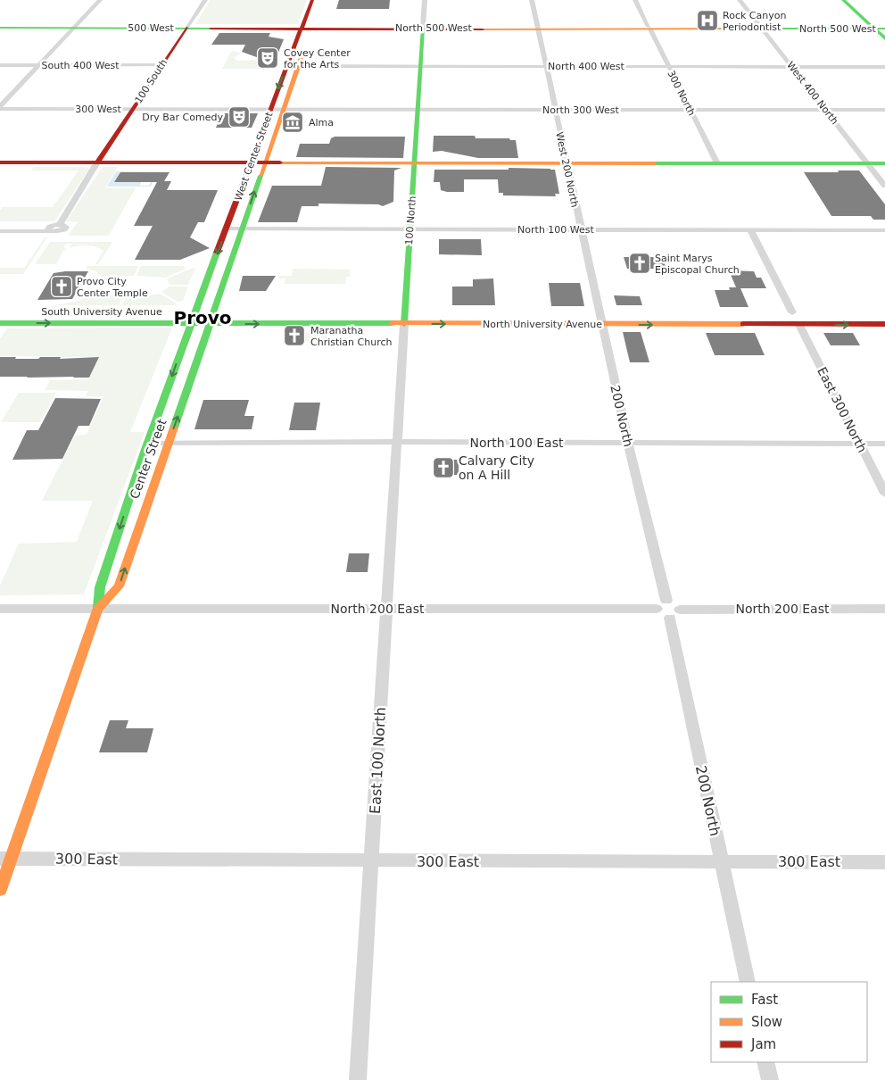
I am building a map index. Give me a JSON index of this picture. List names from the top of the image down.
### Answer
{
  "streets": {
    "main road": [
      "500 West",
      "North 500 West",
      "100 South",
      "West Center Street",
      "100 North",
      "South University Avenue",
      "North University Avenue",
      "Center Street"
    ],
    "street": [
      "South 400 West",
      "North 400 West",
      "300 North",
      "West 400 North",
      "300 West",
      "North 300 West",
      "West 200 North",
      "North 100 West",
      "East 300 North",
      "200 North",
      "North 100 East",
      "North 200 East",
      "East 100 North",
      "300 East"
    ]
  },
  "crossings": [
    ["500 West", "North 500 West"],
    ["500 West", "100 South"],
    ["500 West", "West Center Street"],
    ["North 500 West", "300 North"],
    ["North 500 West", "West 400 North"],
    ["North 500 West", "West Center Street"],
    ["North 500 West", "100 North"],
    ["South 400 West", "100 South"],
    ["North 400 West", "300 North"],
    ["North 400 West", "West 400 North"],
    ["North 400 West", "West Center Street"],
    ["North 400 West", "100 North"],
    ["100 South", "300 West"],
    ["300 North", "North 300 West"],
    ["West 400 North", "North 300 West"],
    ["300 West", "North 300 West"],
    ["300 West", "West Center Street"],
    ["North 300 West", "West Center Street"],
    ["North 300 West", "West 200 North"],
    ["North 300 West", "100 North"],
    ["West Center Street", "North 100 West"],
    ["West Center Street", "Center Street"],
    ["West 200 North", "North 100 West"],
    ["West 200 North", "200 North"],
    ["100 North", "North 100 West"],
    ["100 North", "North University Avenue"],
    ["100 North", "North 100 East"],
    ["100 North", "East 100 North"],
    ["North 100 West", "200 North"],
    ["South University Avenue", "North University Avenue"],
    ["South University Avenue", "Center Street"],
    ["North University Avenue", "East 300 North"],
    ["North University Avenue", "200 North"],
    ["North University Avenue", "Center Street"],
    ["East 300 North", "North 100 East"],
    ["200 North", "North 100 East"],
    ["200 North", "North 200 East"],
    ["200 North", "300 East"],
    ["North 100 East", "Center Street"],
    ["North 100 East", "East 100 North"],
    ["Center Street", "North 200 East"],
    ["Center Street", "300 East"],
    ["North 200 East", "East 100 North"],
    ["East 100 North", "300 East"]
  ],
  "one_way": ["South University Avenue", "North University Avenue"],
  "districts": ["Provo"],
  "places": {
    "hospital": ["Rock Canyon Periodontist"],
    "theatre": ["Covey Center for the Arts", "Dry Bar Comedy"],
    "museum": ["Alma"],
    "church": [
      "Saint Marys Episcopal Church",
      "Provo City Center Temple",
      "Maranatha Christian Church",
      "Calvary City on A Hill"
    ]
  },
  "legend": ["Fast", "Slow", "Jam"]
}
